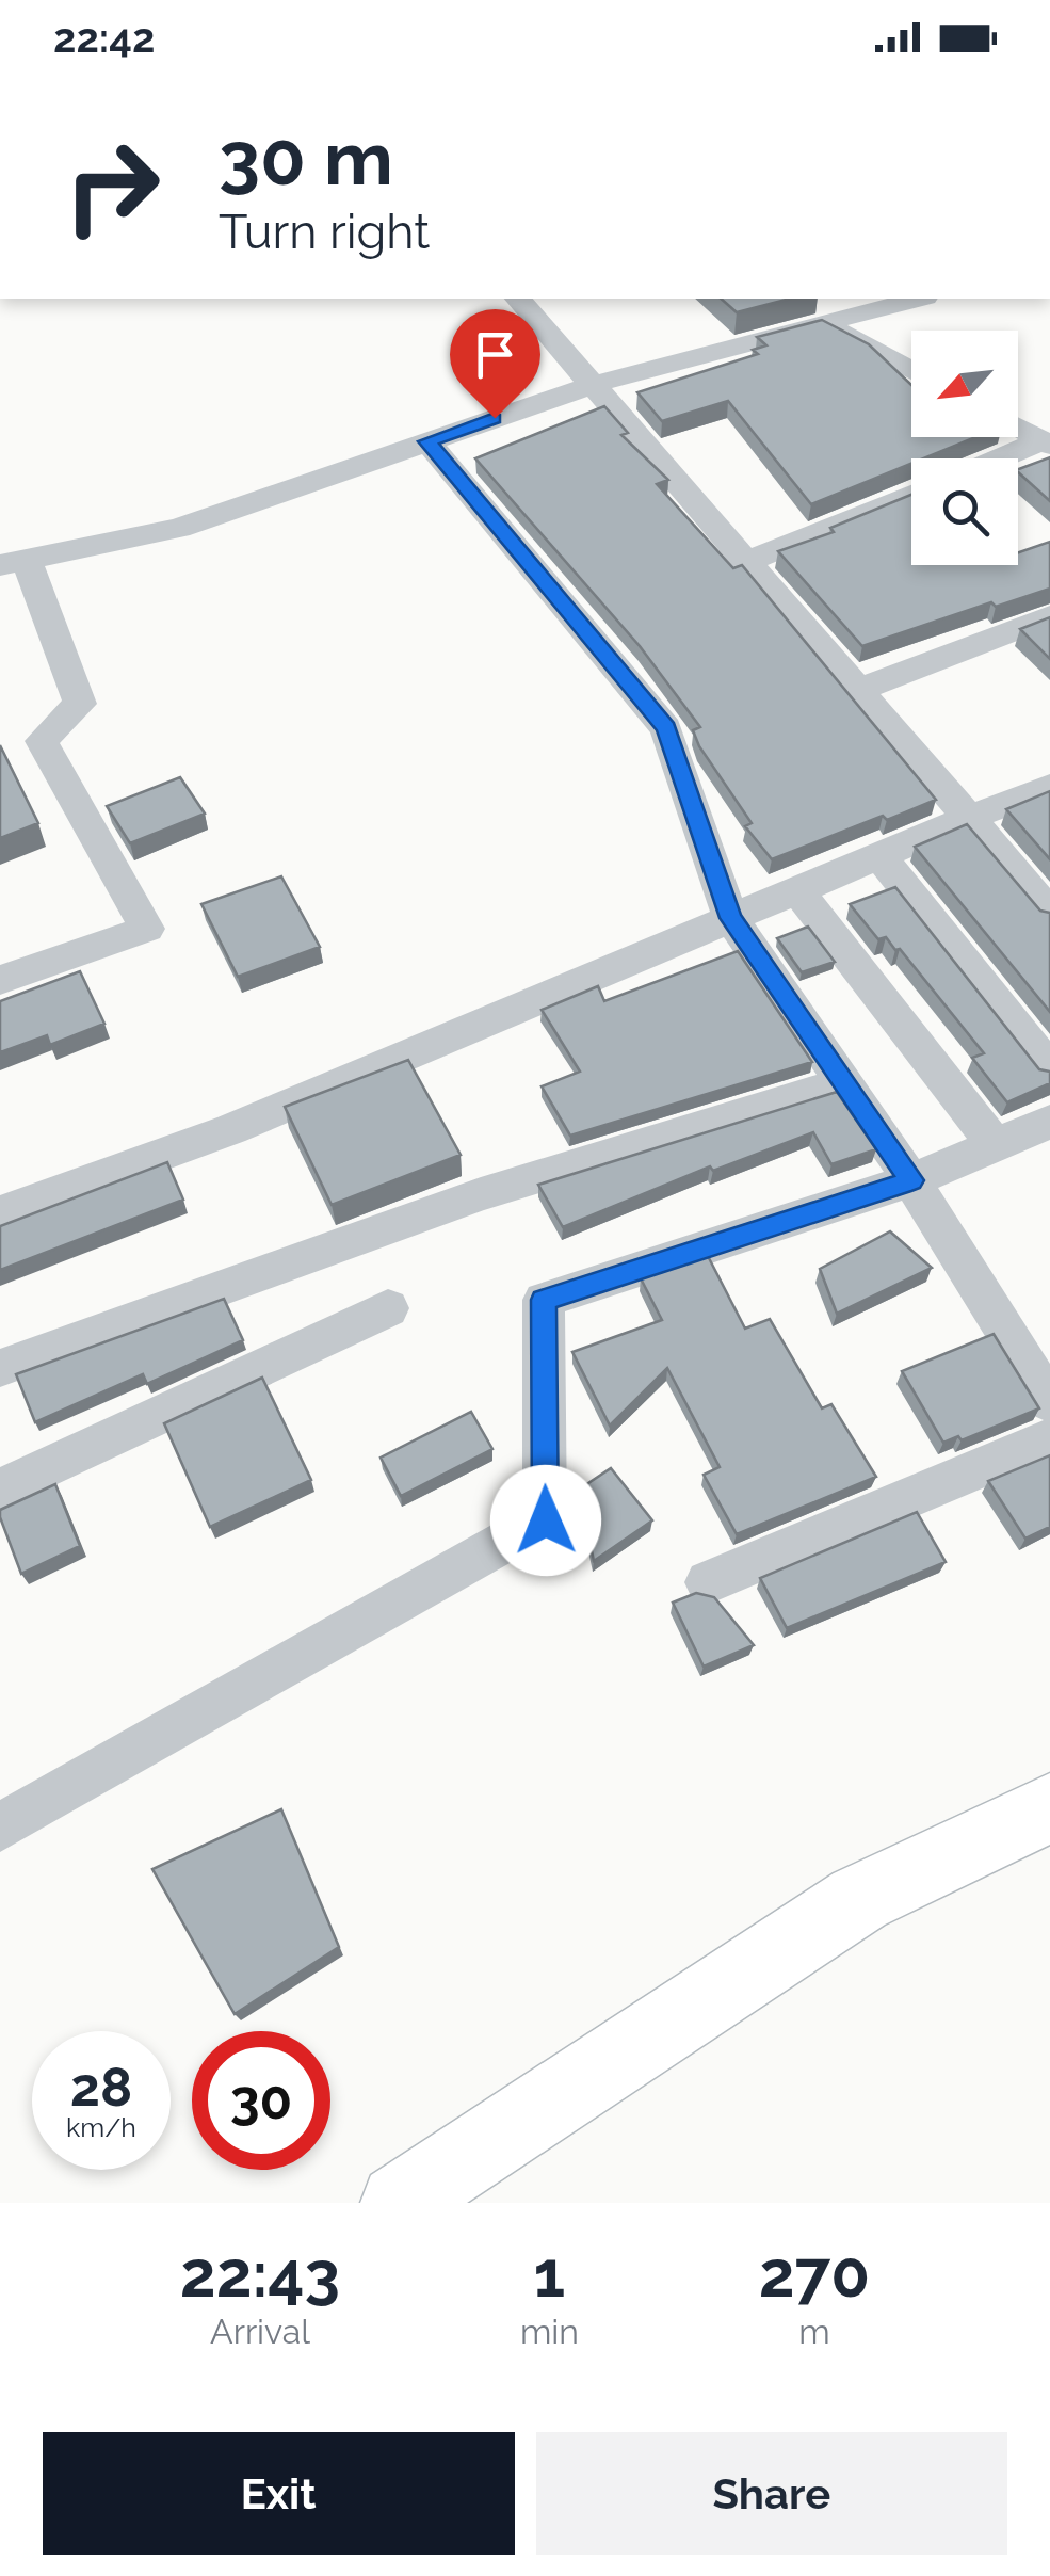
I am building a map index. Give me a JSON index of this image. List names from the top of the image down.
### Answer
{
  "north": "bottom left",
  "page": {
    "status": "22:42",
    "turn": ["30 m", "Turn right"],
    "speed": "28 km/h",
    "limit": "30",
    "eta": [
      "22:43",
      "Arrival",
      "1",
      "min",
      "270",
      "m"
    ],
    "buttons": ["Exit", "Share"]
  }
}
